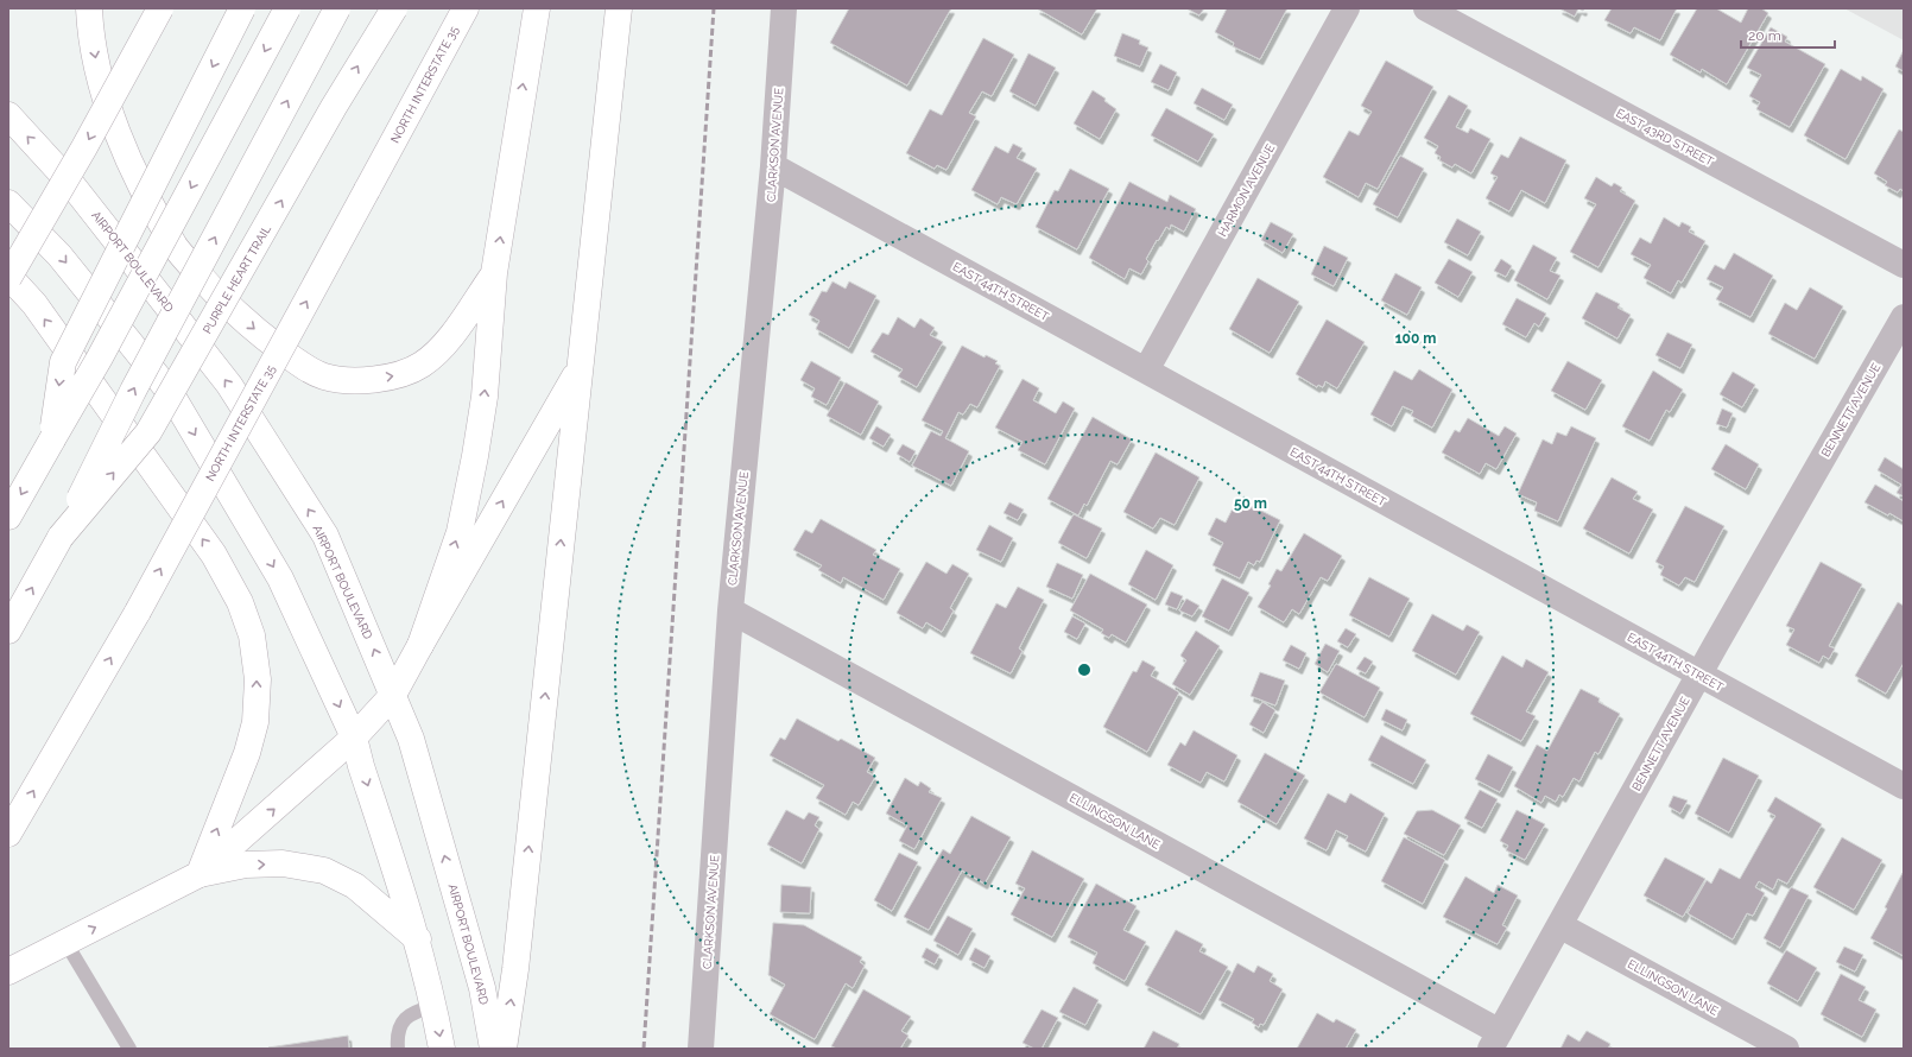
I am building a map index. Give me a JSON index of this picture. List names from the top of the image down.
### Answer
{
  "streets": {
    "main road": ["NORTH INTERSTATE 35", "AIRPORT BOULEVARD", "PURPLE HEART TRAIL"],
    "street": [
      "EAST 43RD STREET",
      "CLARKSON AVENUE",
      "HARMON AVENUE",
      "EAST 44TH STREET",
      "BENNETT AVENUE",
      "ELLINGSON LANE"
    ]
  },
  "crossings": [
    ["CLARKSON AVENUE", "EAST 44TH STREET"],
    ["CLARKSON AVENUE", "ELLINGSON LANE"],
    ["HARMON AVENUE", "EAST 44TH STREET"],
    ["EAST 44TH STREET", "BENNETT AVENUE"],
    ["BENNETT AVENUE", "ELLINGSON LANE"]
  ],
  "scale_bar": "20 m",
  "rings": ["100 m", "50 m"]
}
